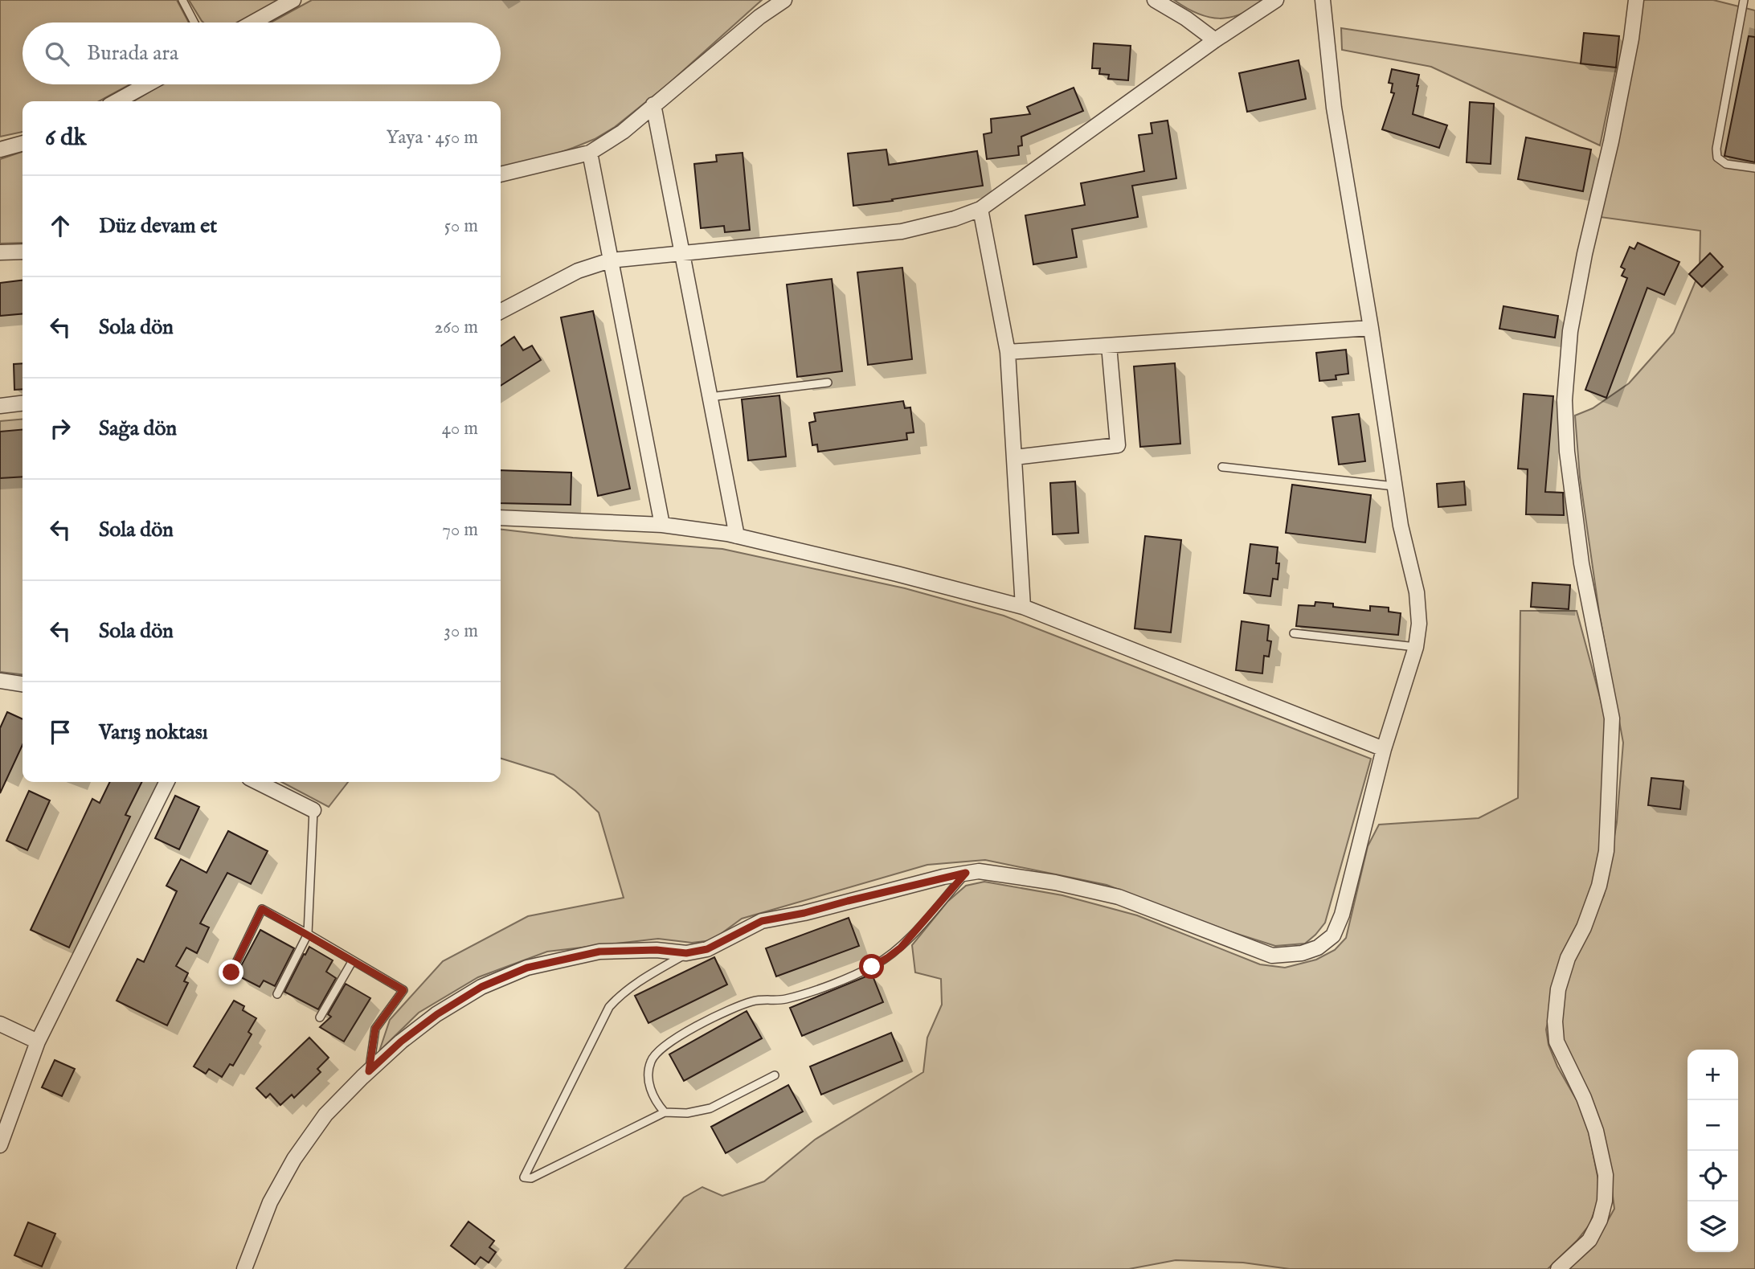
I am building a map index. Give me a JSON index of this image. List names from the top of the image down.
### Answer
{
  "page": {
    "search": "Burada ara",
    "heading": ["6 dk", "Yaya · 450 m"],
    "list": [
      ["Düz devam et", "50 m"],
      ["Sola dön", "260 m"],
      ["Sağa dön", "40 m"],
      ["Sola dön", "70 m"],
      ["Sola dön", "30 m"],
      "Varış noktası"
    ],
    "map_buttons": ["+", "−"]
  }
}
